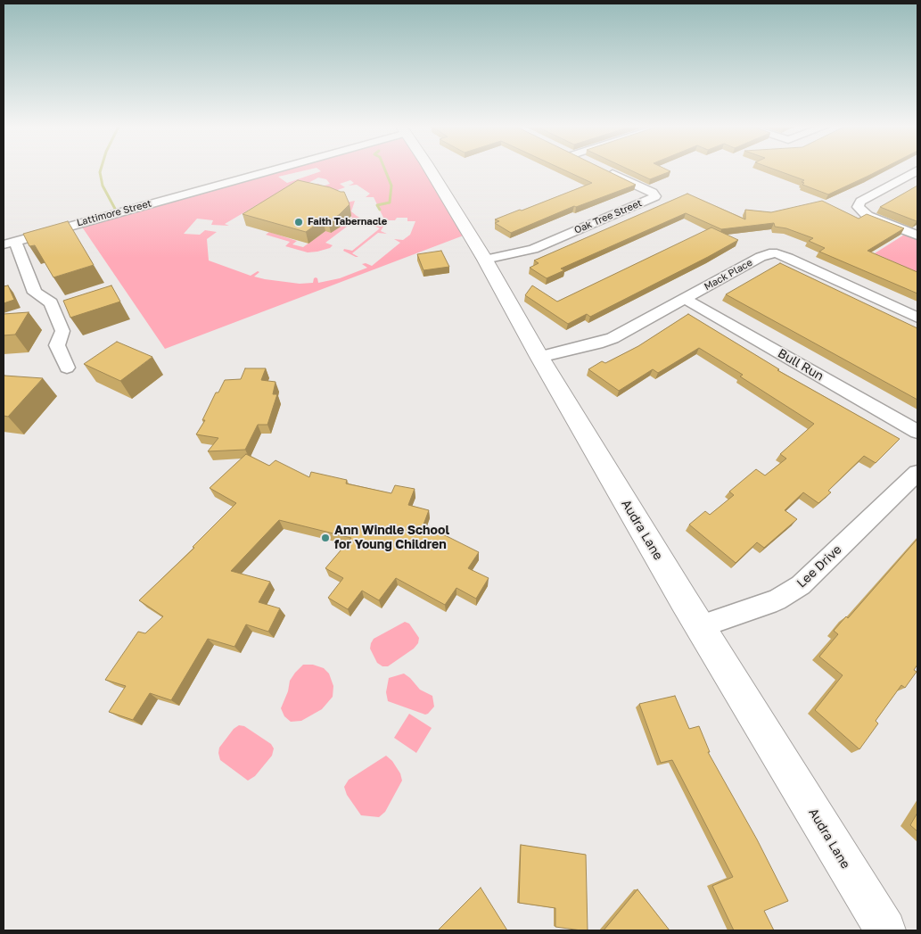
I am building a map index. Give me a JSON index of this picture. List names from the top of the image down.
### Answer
{
  "streets": {
    "street": [
      "Lattimore Street",
      "Oak Tree Street",
      "Mack Place",
      "Bull Run",
      "Audra Lane",
      "Lee Drive"
    ]
  },
  "crossings": [
    ["Oak Tree Street", "Audra Lane"],
    ["Mack Place", "Bull Run"],
    ["Mack Place", "Audra Lane"],
    ["Audra Lane", "Lee Drive"]
  ],
  "places": ["Faith Tabernacle", "Ann Windle School for Young Children"]
}
